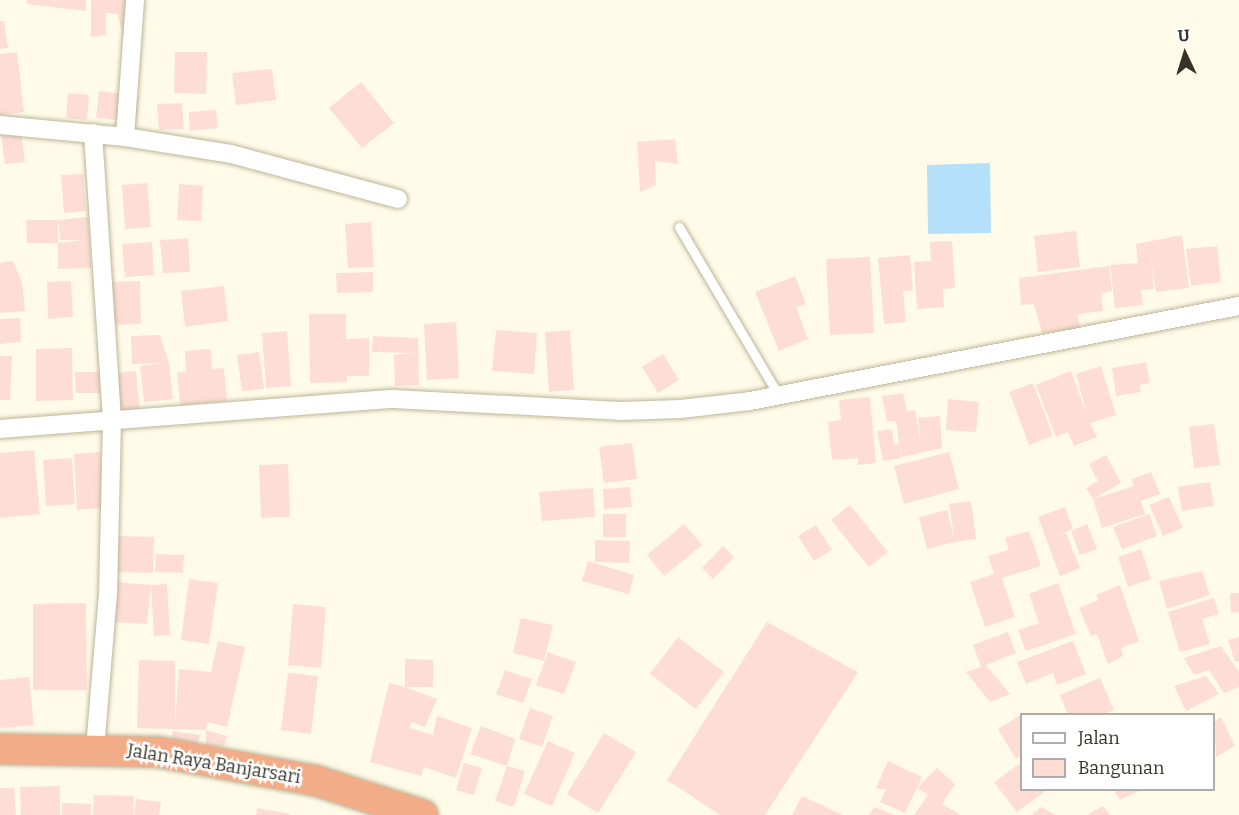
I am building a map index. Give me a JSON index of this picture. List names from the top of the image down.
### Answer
{
  "streets": {
    "highway": ["Jalan Raya Banjarsari"]
  },
  "legend": ["Jalan", "Bangunan"],
  "north": "top"
}
